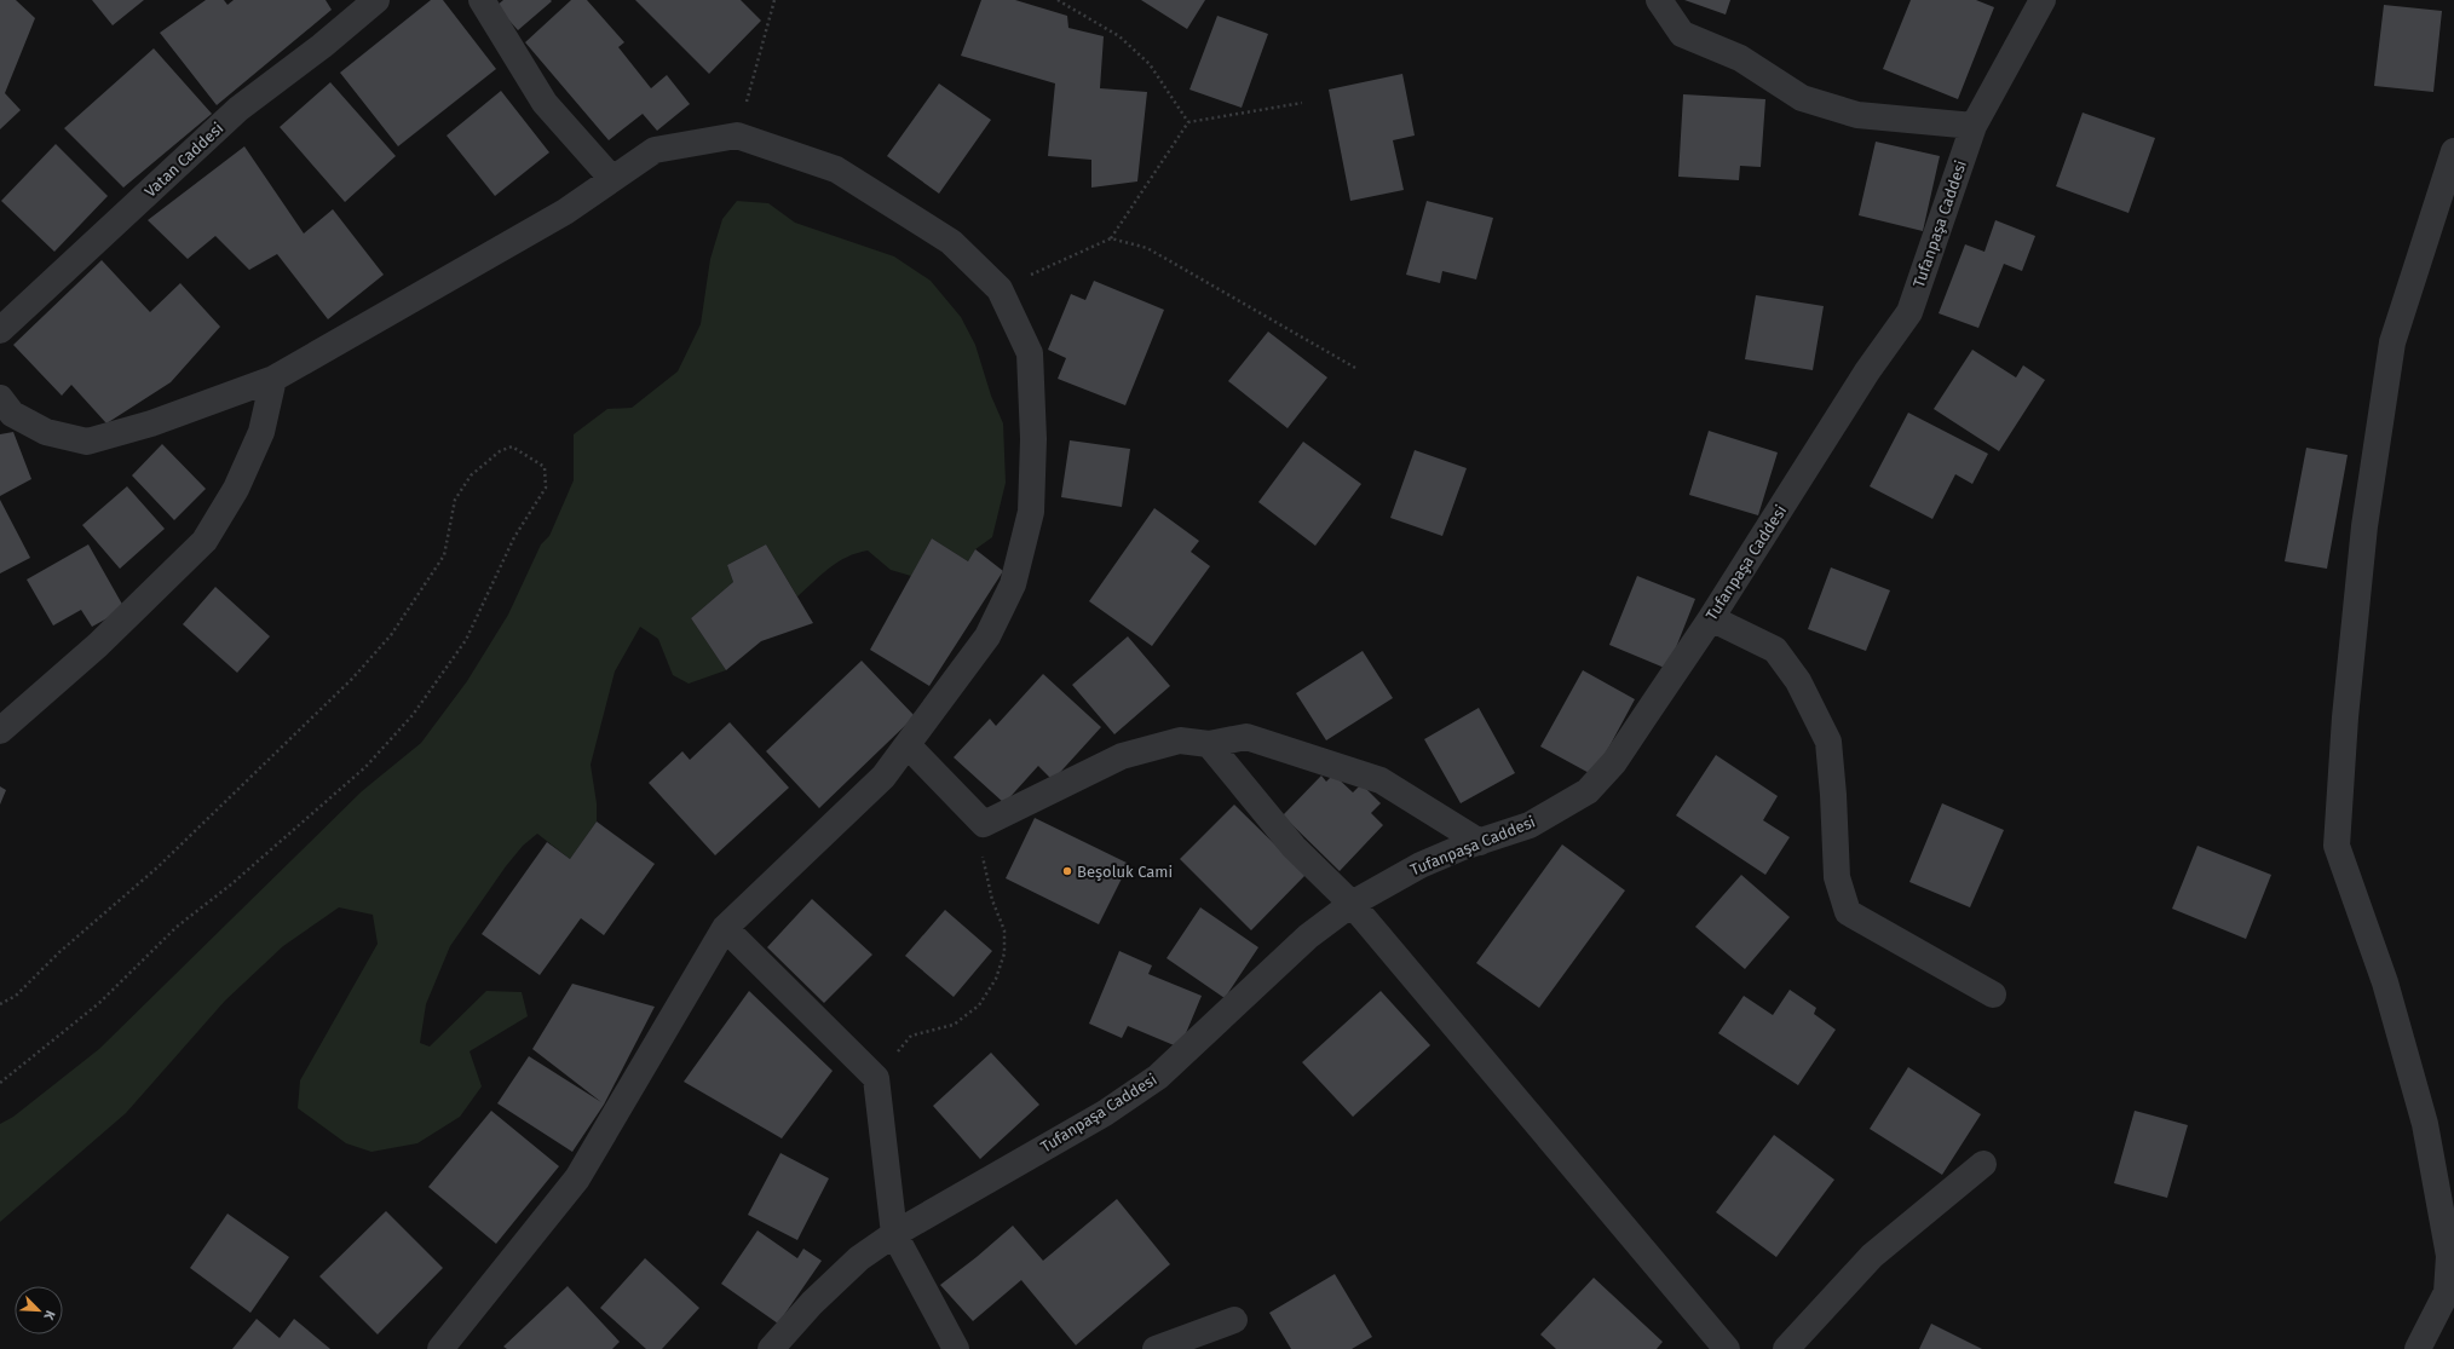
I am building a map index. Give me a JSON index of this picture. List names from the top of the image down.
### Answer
{
  "streets": {
    "street": ["Vatan Caddesi", "Tufanpaşa Caddesi"]
  },
  "places": ["Beşoluk Cami"],
  "north": "bottom right"
}
